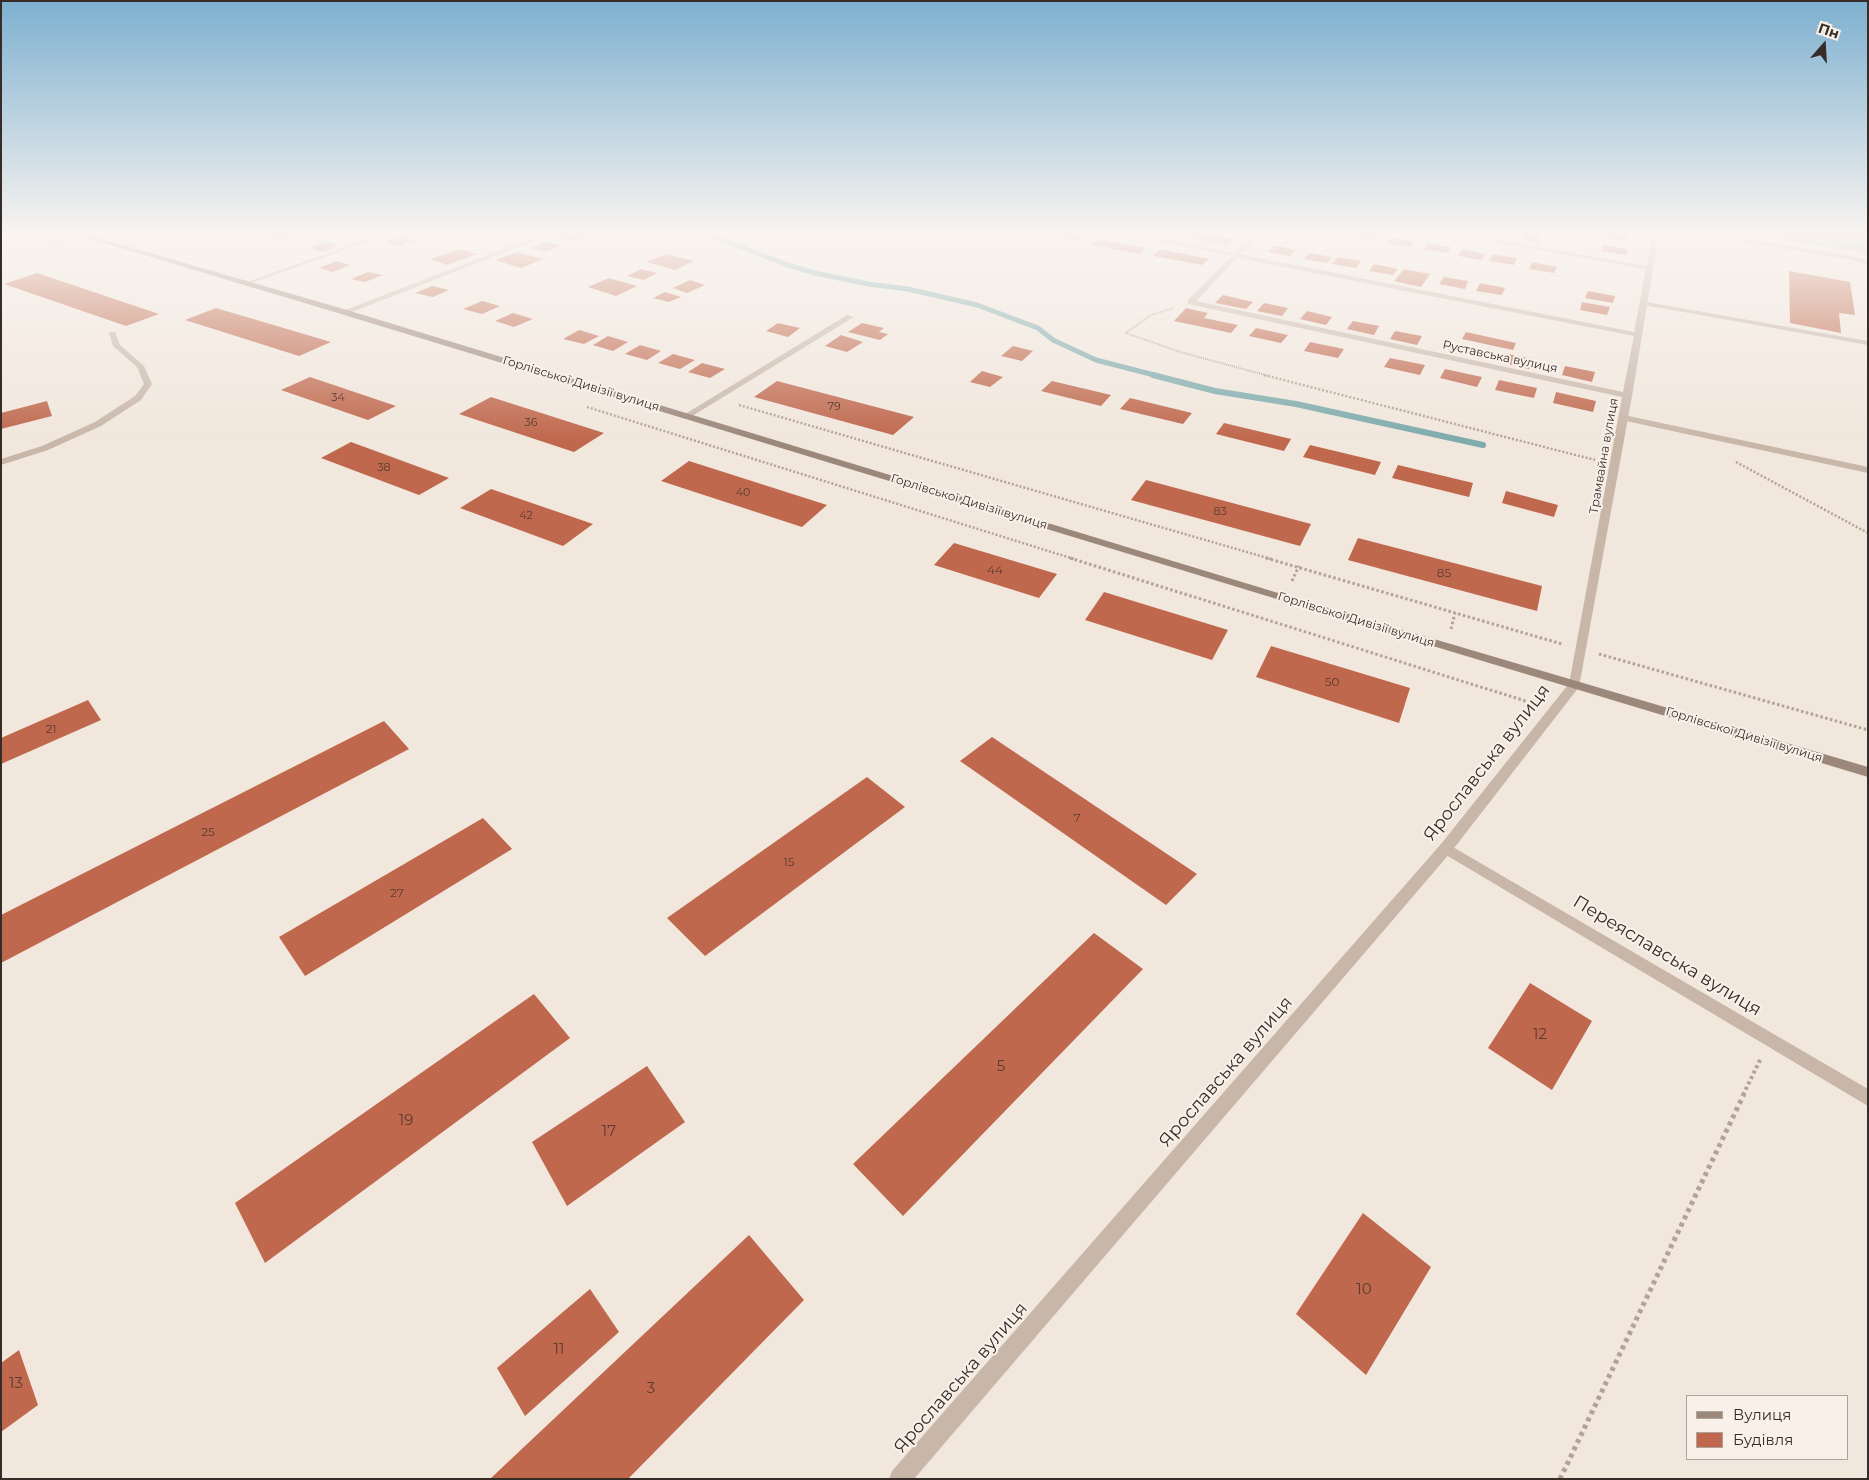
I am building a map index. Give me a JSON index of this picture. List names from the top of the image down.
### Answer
{
  "streets": {
    "main road": ["Горлівської Дивізії вулиця"],
    "street": [
      "Руставська вулиця",
      "Трамвайна вулиця",
      "Ярославська вулиця",
      "Переяславська вулиця"
    ]
  },
  "crossings": [
    ["Руставська вулиця", "Трамвайна вулиця"],
    ["Горлівської Дивізії вулиця", "Трамвайна вулиця"],
    ["Горлівської Дивізії вулиця", "Ярославська вулиця"],
    ["Трамвайна вулиця", "Ярославська вулиця"],
    ["Ярославська вулиця", "Переяславська вулиця"]
  ],
  "house_numbers": [
    "34",
    "79",
    "36",
    "38",
    "40",
    "83",
    "42",
    "44",
    "85",
    "50",
    "21",
    "7",
    "25",
    "15",
    "27",
    "12",
    "5",
    "19",
    "17",
    "10",
    "11",
    "13",
    "3"
  ],
  "legend": ["Вулиця", "Будівля"],
  "north": "top"
}
